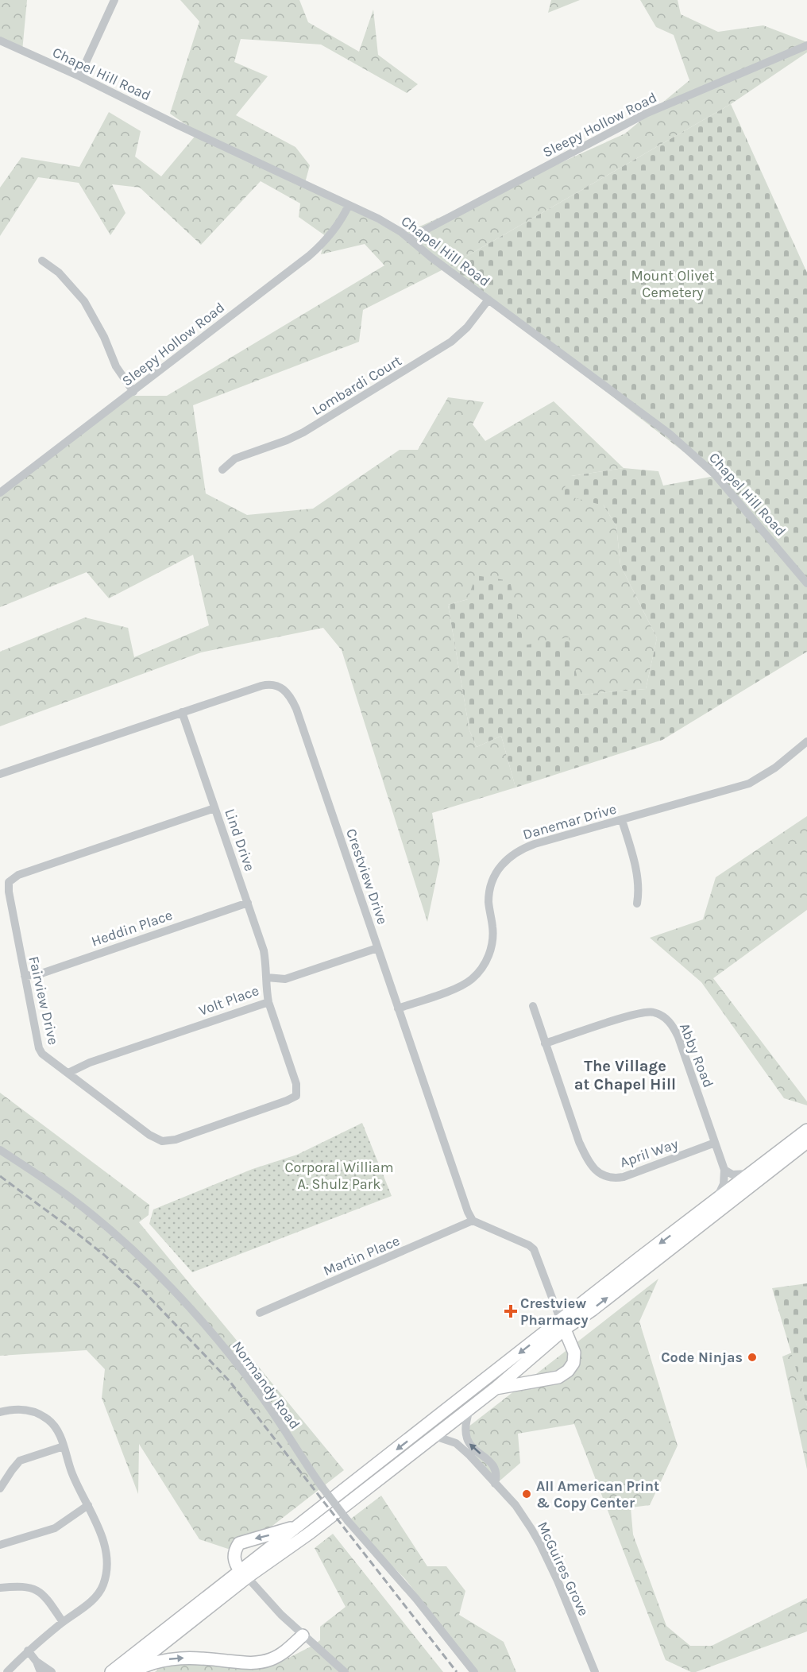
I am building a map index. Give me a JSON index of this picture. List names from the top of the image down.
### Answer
{
  "streets": {
    "street": [
      "Chapel Hill Road",
      "Sleepy Hollow Road",
      "Lombardi Court",
      "Danemar Drive",
      "Lind Drive",
      "Crestview Drive",
      "Heddin Place",
      "Fairview Drive",
      "Volt Place",
      "Abby Road",
      "April Way",
      "Martin Place",
      "Normandy Road",
      "McGuires Grove"
    ]
  },
  "crossings": [
    ["Chapel Hill Road", "Sleepy Hollow Road"],
    ["Chapel Hill Road", "Lombardi Court"],
    ["Danemar Drive", "Crestview Drive"],
    ["Lind Drive", "Crestview Drive"],
    ["Lind Drive", "Heddin Place"],
    ["Lind Drive", "Fairview Drive"],
    ["Lind Drive", "Volt Place"],
    ["Crestview Drive", "Volt Place"],
    ["Crestview Drive", "Martin Place"],
    ["Heddin Place", "Fairview Drive"],
    ["Fairview Drive", "Volt Place"],
    ["Abby Road", "April Way"]
  ],
  "districts": ["The Village at Chapel Hill"],
  "parks": ["Mount Olivet Cemetery", "Corporal William A. Shulz Park"],
  "places": {
    "health": ["Crestview Pharmacy"],
    "other": ["Code Ninjas", "All American Print & Copy Center"]
  }
}
